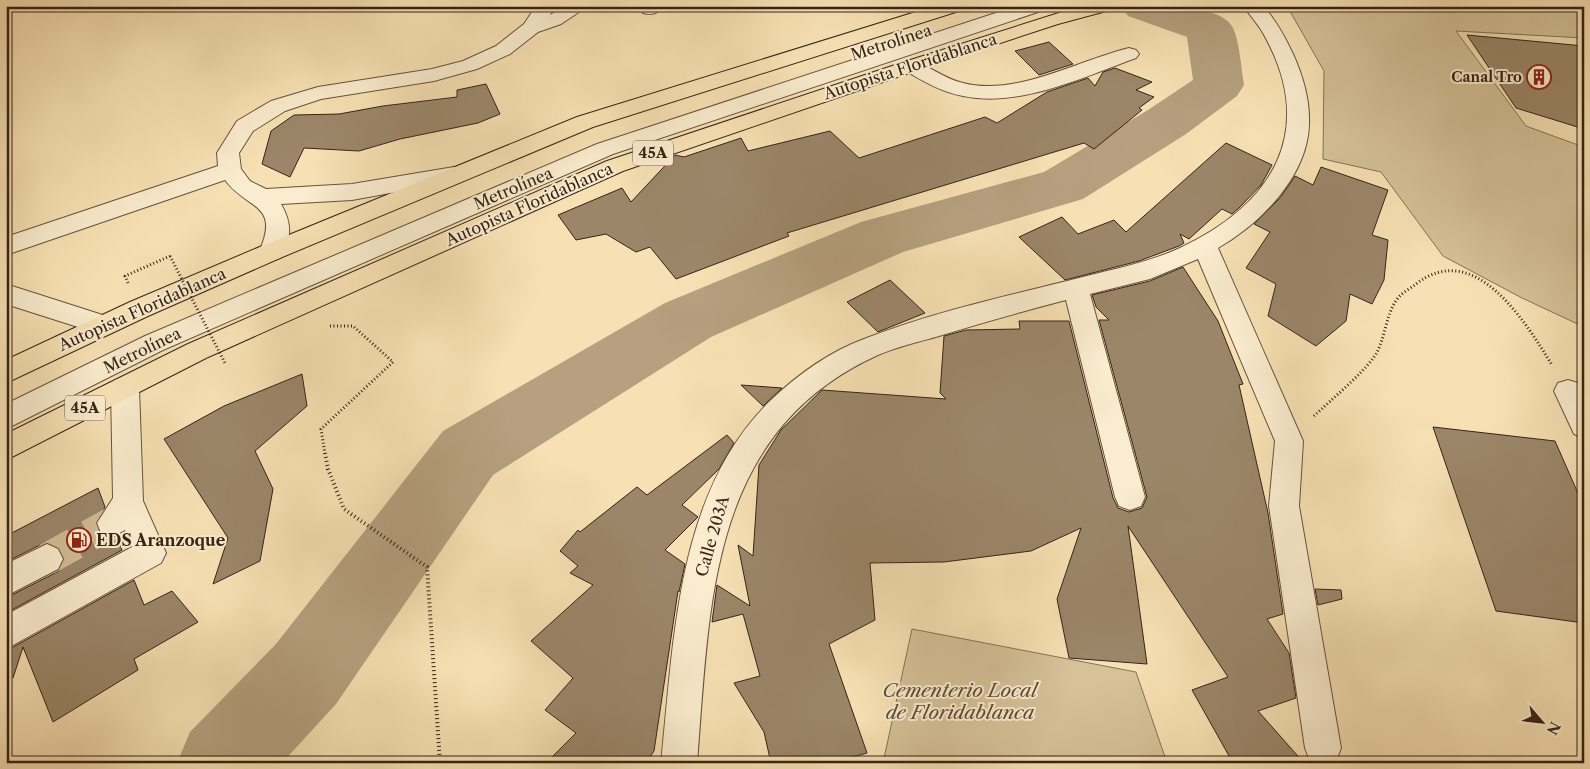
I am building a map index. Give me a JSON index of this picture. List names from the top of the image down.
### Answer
{
  "streets": {
    "highway": ["Autopista Floridablanca", "45A"],
    "street": ["Metrolínea", "Calle 203A"]
  },
  "crossings": [
    ["Metrolínea", "Autopista Floridablanca"]
  ],
  "parks": ["Cementerio Local de Floridablanca"],
  "places": {
    "building": ["Canal Tro"],
    "fuel station": ["EDS Aranzoque"]
  },
  "north": "bottom right"
}
